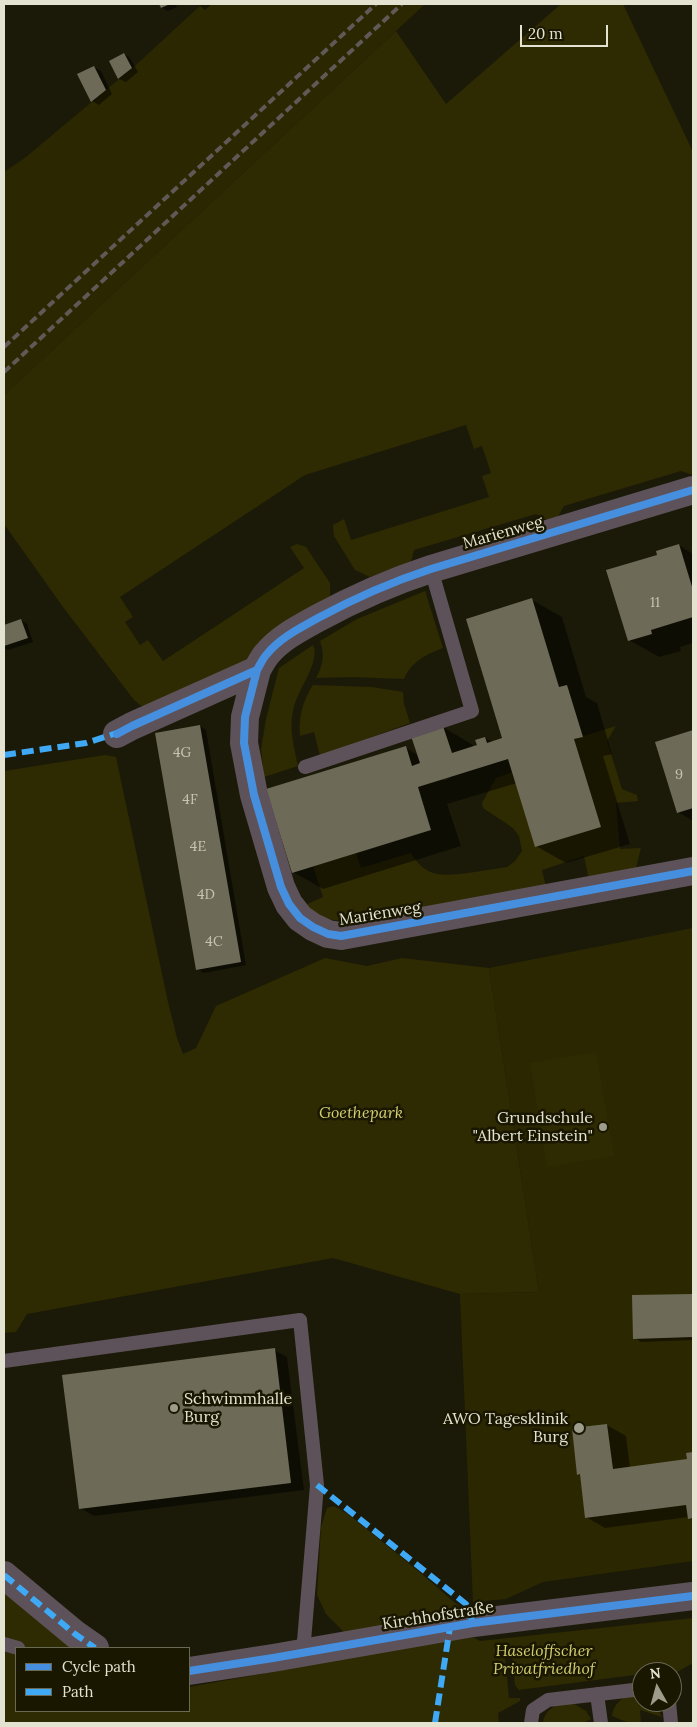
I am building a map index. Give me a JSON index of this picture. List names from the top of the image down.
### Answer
{
  "streets": {
    "street": ["Marienweg", "Kirchhofstraße"]
  },
  "parks": ["Goethepark", "Haseloffscher Privatfriedhof"],
  "places": ["Grundschule \"Albert Einstein\"", "Schwimmhalle Burg", "AWO Tagesklinik Burg"],
  "house_numbers": [
    "11",
    "4G",
    "9",
    "4F",
    "4E",
    "4D",
    "4C"
  ],
  "legend": ["Cycle path", "Path"],
  "scale_bar": "20 m",
  "north": "top"
}
